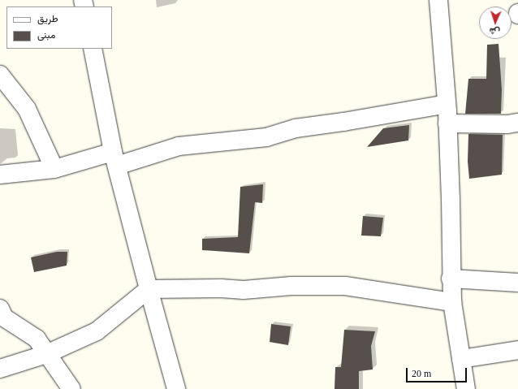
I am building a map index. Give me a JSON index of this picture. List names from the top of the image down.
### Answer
{
  "legend": ["طريق", "مبنى"],
  "scale_bar": "20 m",
  "north": "bottom"
}
